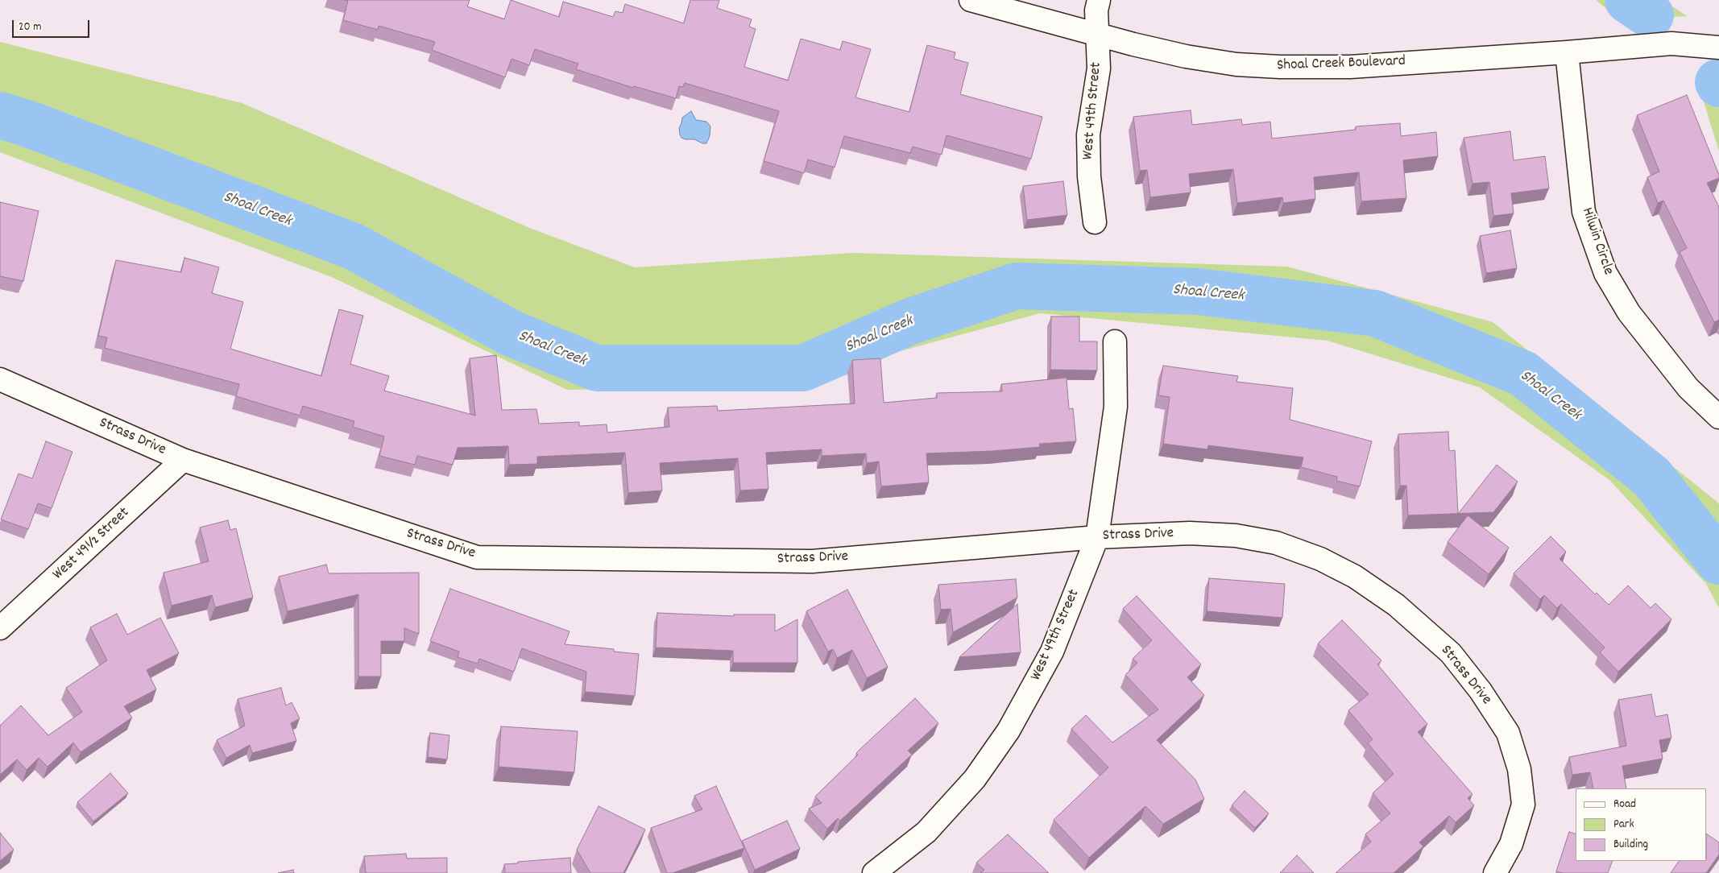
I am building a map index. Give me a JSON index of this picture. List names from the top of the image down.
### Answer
{
  "streets": {
    "street": [
      "Shoal Creek Boulevard",
      "West 49th Street",
      "Hilwin Circle",
      "Strass Drive",
      "West 49½ Street"
    ]
  },
  "crossings": [
    ["Shoal Creek Boulevard", "West 49th Street"],
    ["Shoal Creek Boulevard", "Hilwin Circle"],
    ["West 49th Street", "Strass Drive"],
    ["Strass Drive", "West 49½ Street"]
  ],
  "water": ["Shoal Creek"],
  "legend": ["Road", "Park", "Building"],
  "scale_bar": "20 m"
}
